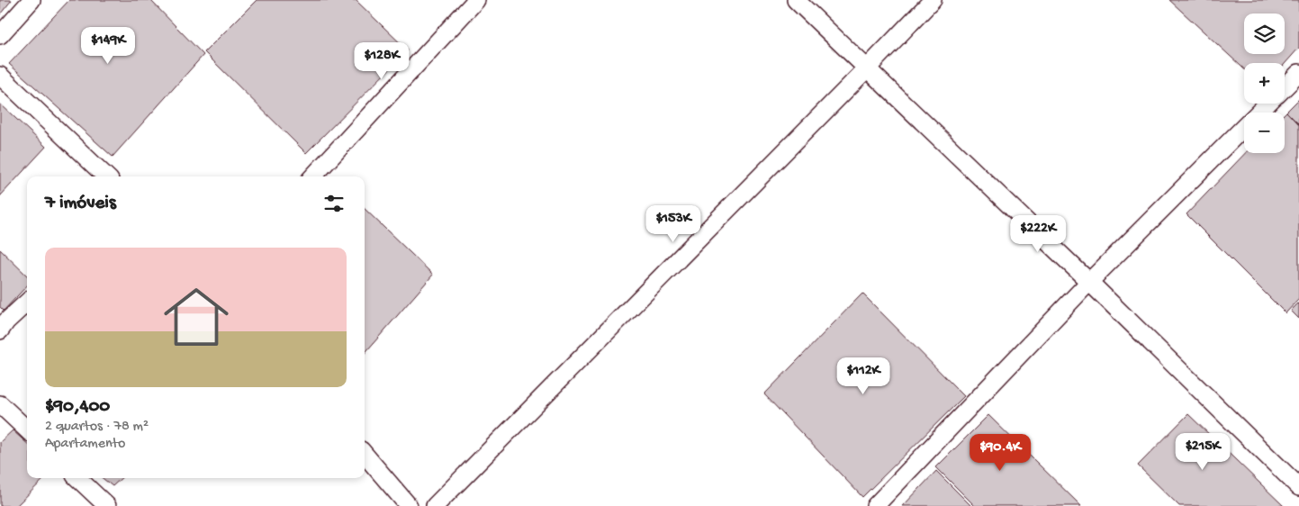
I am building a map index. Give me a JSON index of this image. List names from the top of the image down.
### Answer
{
  "page": {
    "map_buttons": ["+", "−"],
    "price": [
      "$149K",
      "$128K",
      "$153K",
      "$222K",
      "$112K",
      "$215K",
      "$90.4K"
    ],
    "heading": "7 imóveis",
    "list": [
      {
        "name": "$90,400",
        "note": "2 quartos · 78 m² · Apartamento"
      }
    ]
  }
}
